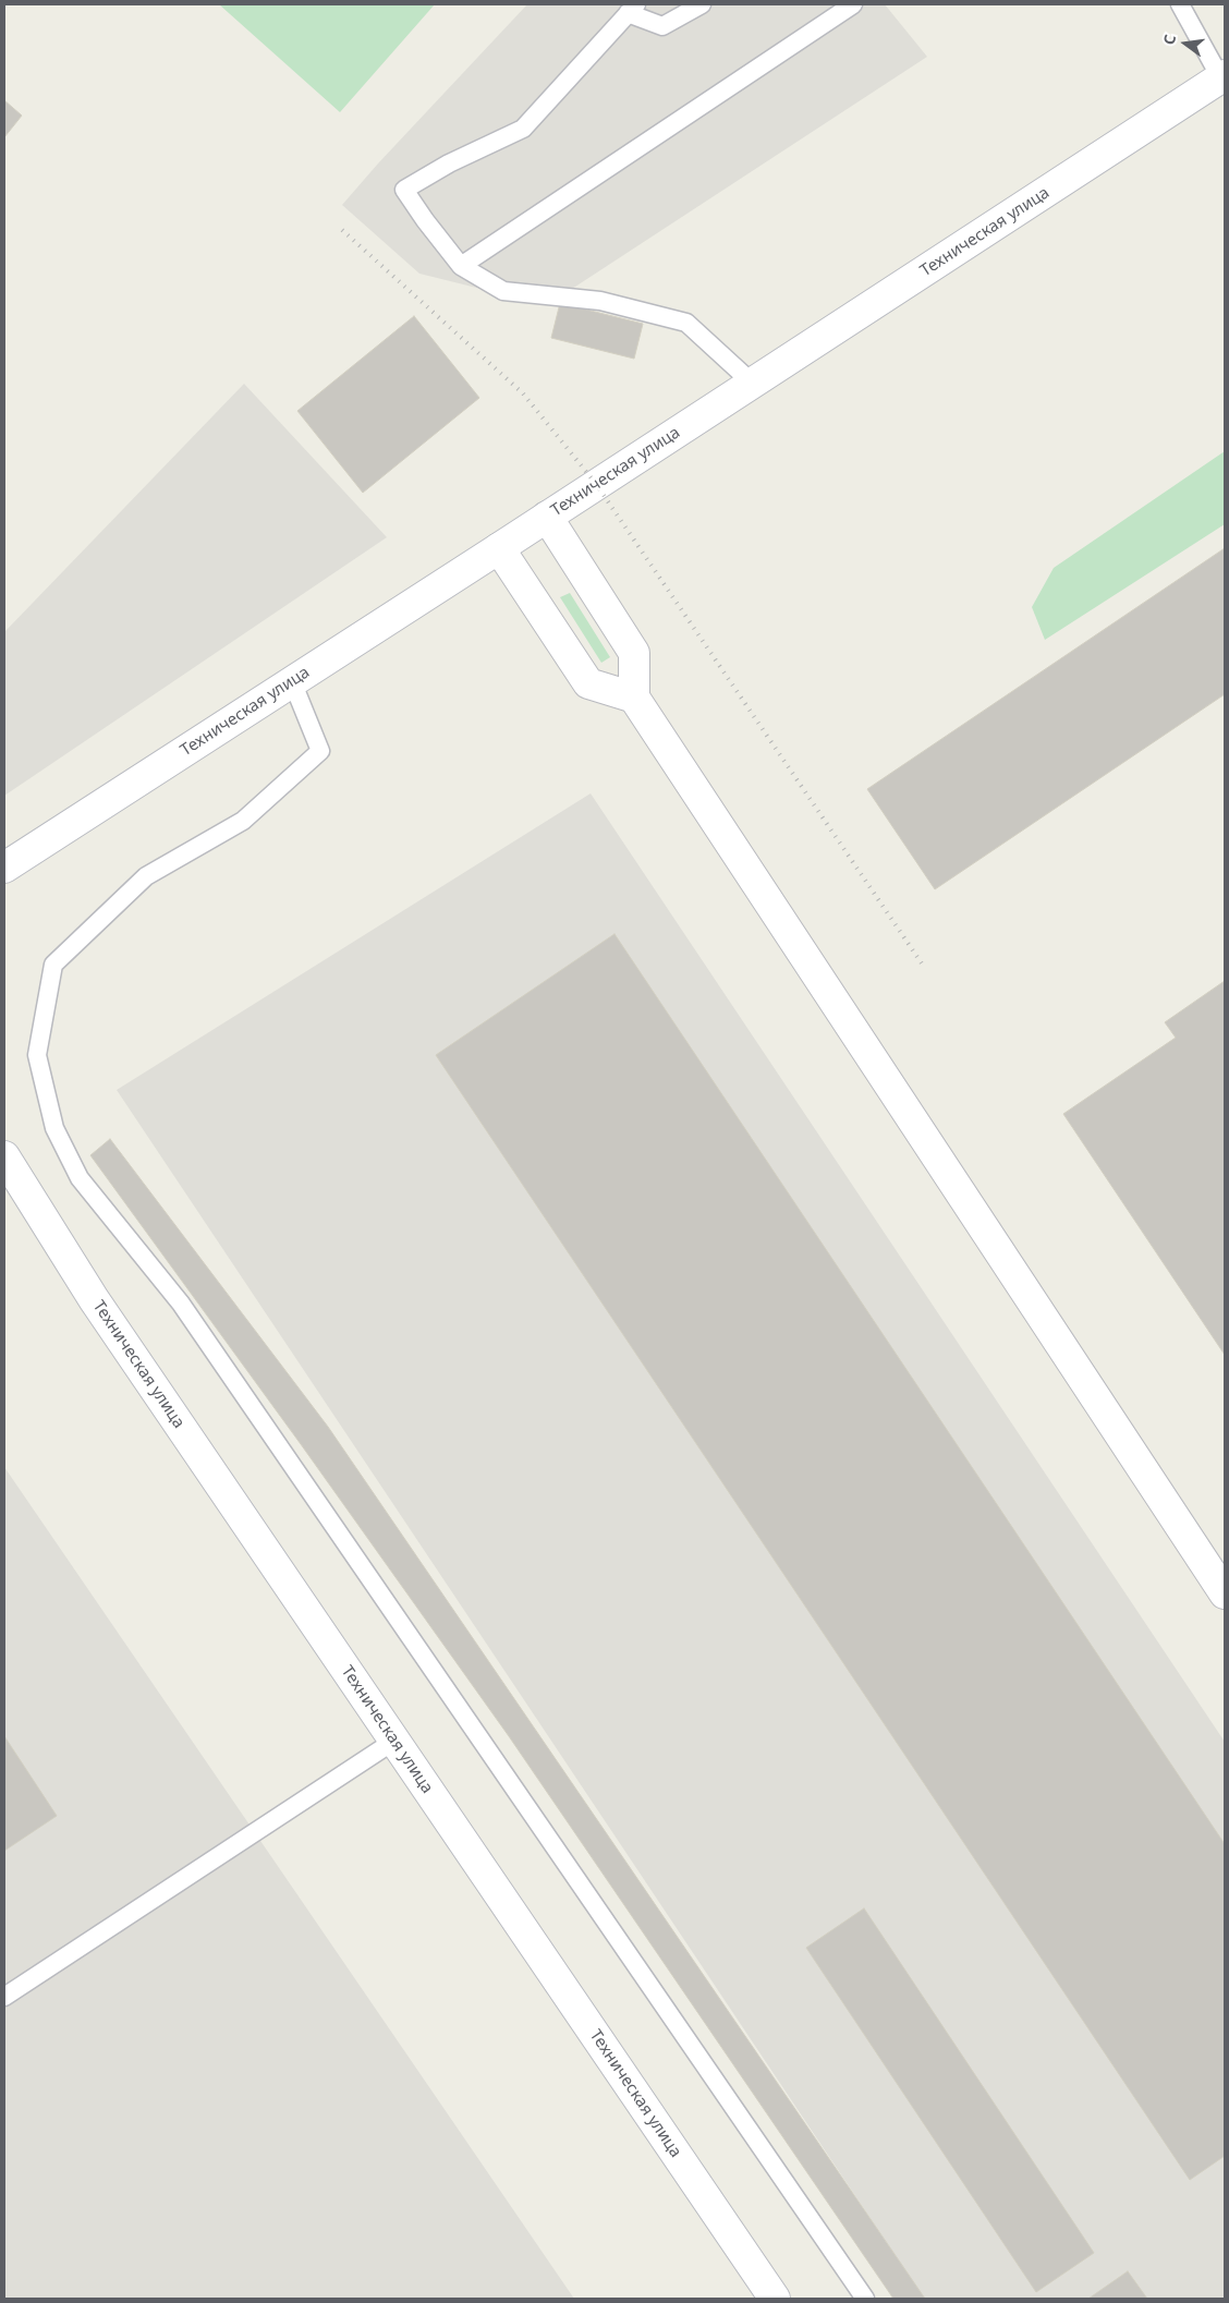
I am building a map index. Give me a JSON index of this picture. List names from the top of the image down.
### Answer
{
  "streets": {
    "street": ["Техническая улица"]
  },
  "north": "left"
}
